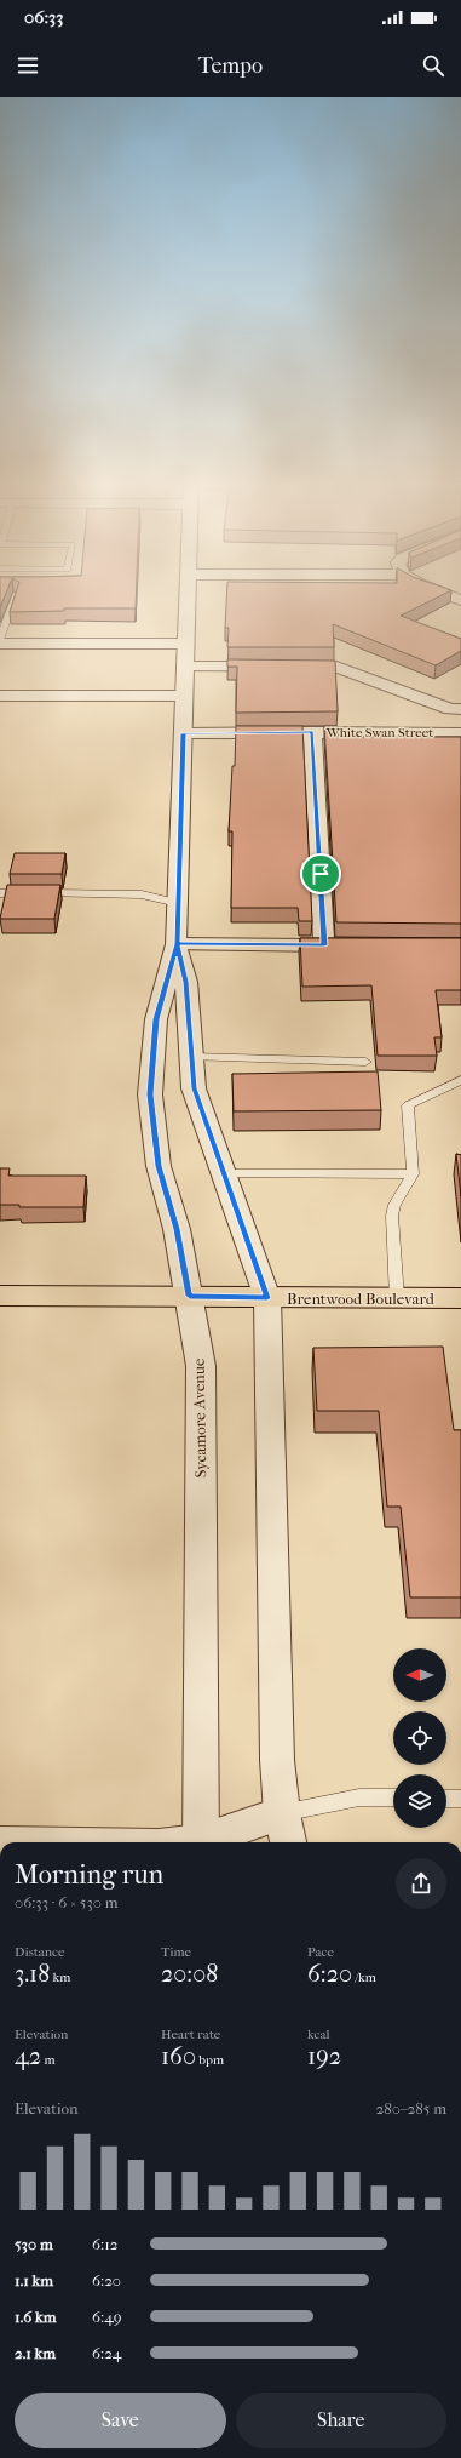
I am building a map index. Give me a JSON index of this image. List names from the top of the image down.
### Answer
{
  "streets": {
    "main road": ["Brentwood Boulevard"],
    "street": ["White Swan Street", "Sycamore Avenue"]
  },
  "crossings": [
    ["White Swan Street", "Sycamore Avenue"],
    ["Brentwood Boulevard", "Sycamore Avenue"]
  ],
  "north": "left",
  "page": {
    "status": "06:33",
    "header": "Tempo",
    "heading": ["Morning run", "06:33 · 6 × 530 m"],
    "stats": [
      ["Distance", "3.18 km"],
      ["Time", "20:08"],
      ["Pace", "6:20 /km"],
      ["Elevation", "42 m"],
      ["Heart rate", "160 bpm"],
      ["kcal", "192"]
    ],
    "chart": ["Elevation", "280–285 m"],
    "list": [
      {
        "name": "530 m",
        "note": "6:12"
      },
      {
        "name": "1.1 km",
        "note": "6:20"
      },
      {
        "name": "1.6 km",
        "note": "6:49"
      },
      {
        "name": "2.1 km",
        "note": "6:24"
      }
    ],
    "buttons": ["Save", "Share"]
  }
}
